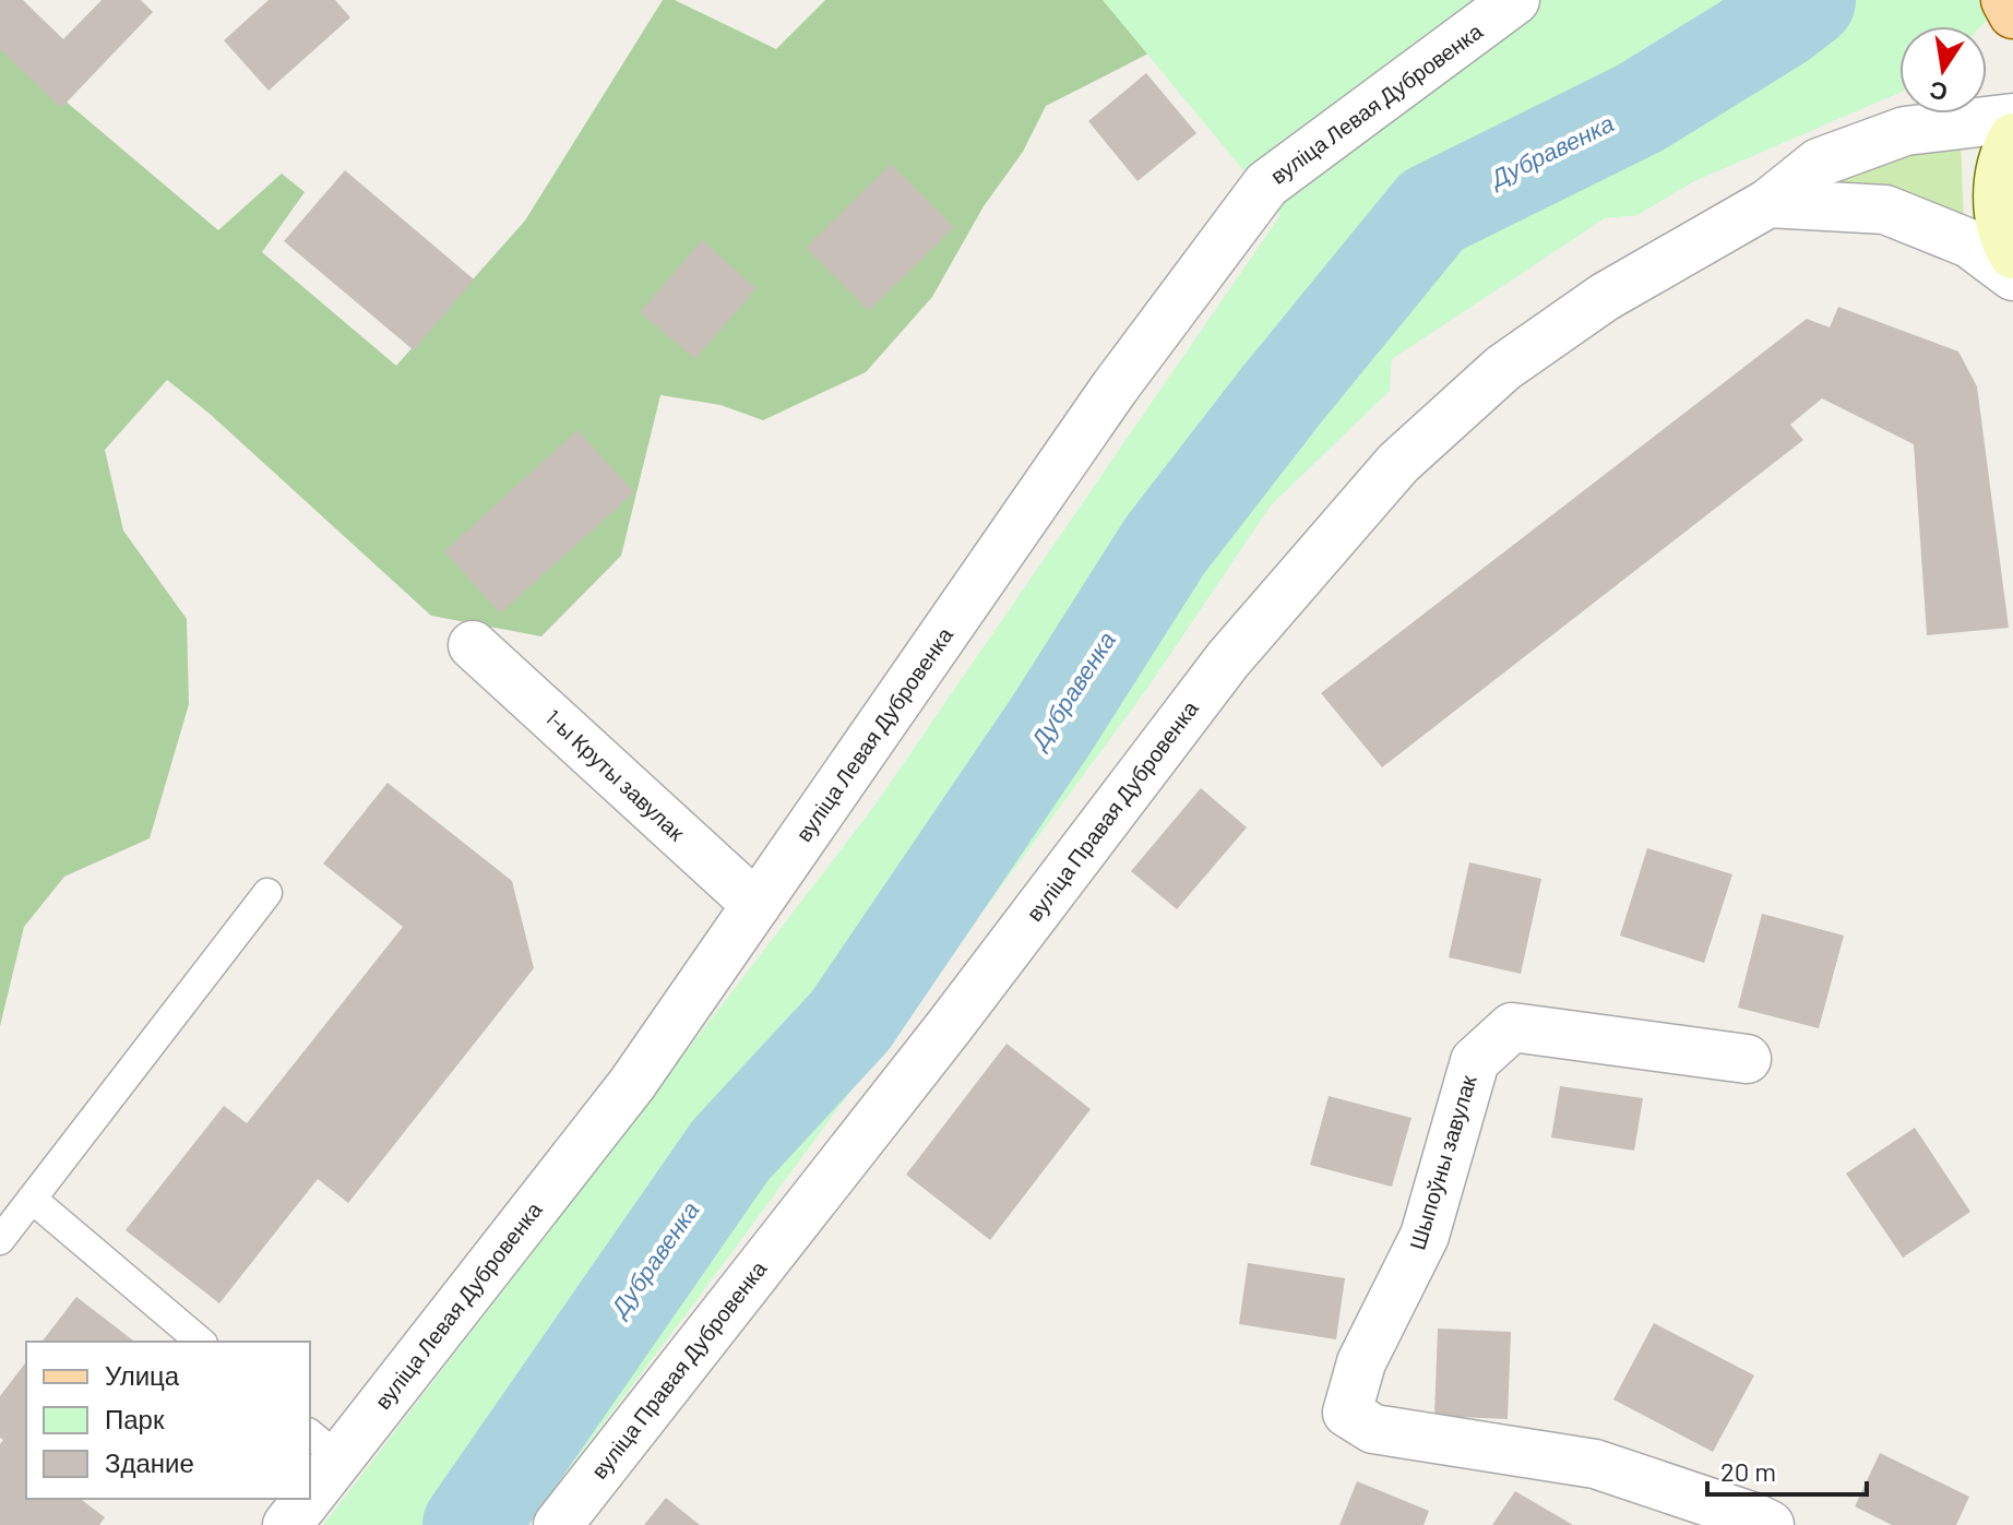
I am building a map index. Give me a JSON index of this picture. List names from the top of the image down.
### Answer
{
  "streets": {
    "street": [
      "вуліца Левая Дубровенка",
      "1-ы Круты завулак",
      "вуліца Правая Дубровенка",
      "Шыпоўны завулак"
    ]
  },
  "crossings": [
    ["вуліца Левая Дубровенка", "1-ы Круты завулак"]
  ],
  "water": ["Дубравенка"],
  "legend": ["Улица", "Парк", "Здание"],
  "scale_bar": "20 m",
  "north": "bottom"
}
